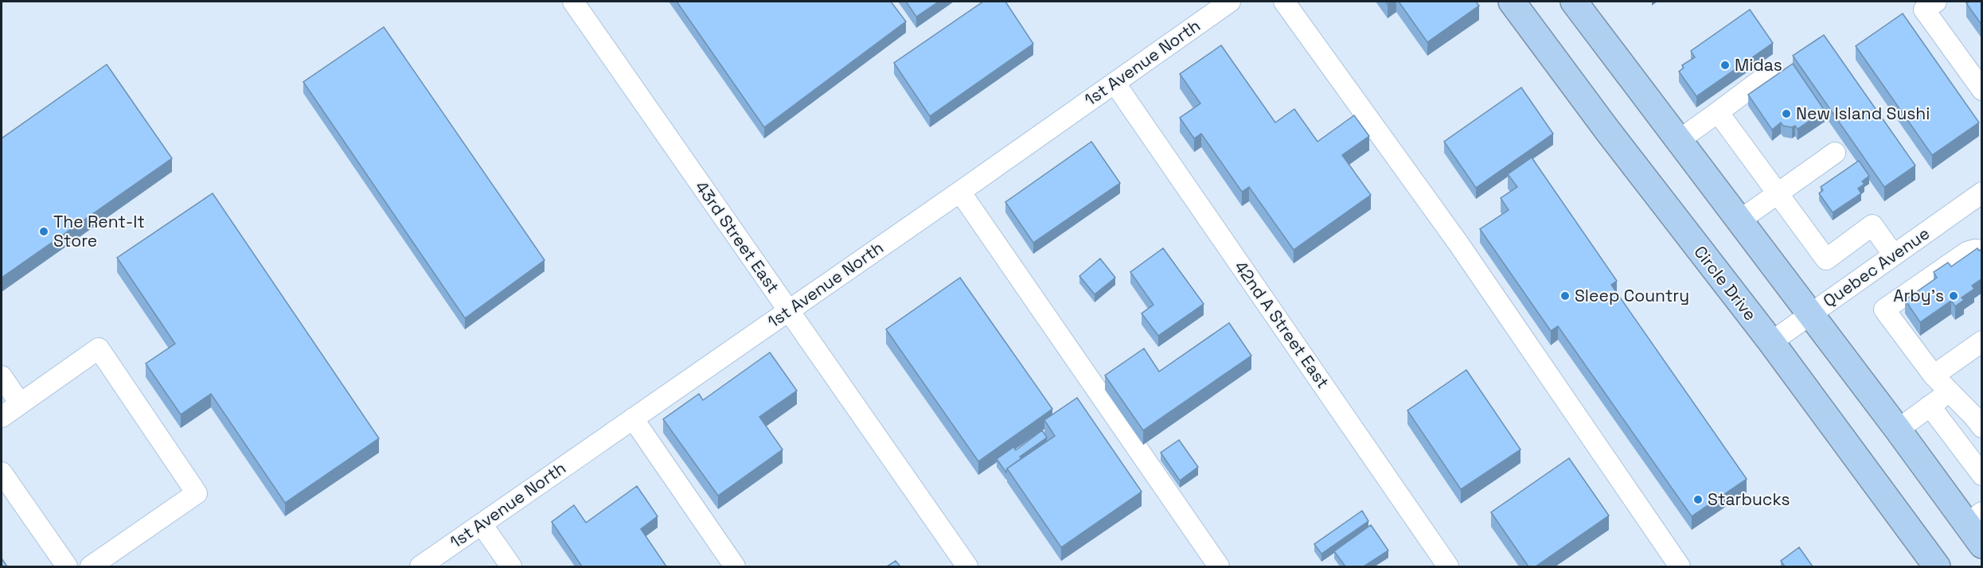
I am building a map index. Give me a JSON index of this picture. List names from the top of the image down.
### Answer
{
  "streets": {
    "highway": ["Circle Drive"],
    "street": [
      "1st Avenue North",
      "43rd Street East",
      "Quebec Avenue",
      "42nd A Street East"
    ]
  },
  "crossings": [
    ["1st Avenue North", "43rd Street East"],
    ["1st Avenue North", "42nd A Street East"],
    ["Quebec Avenue", "Circle Drive"]
  ],
  "places": [
    "Midas",
    "New Island Sushi",
    "The Rent-It Store",
    "Sleep Country",
    "Arby's",
    "Starbucks"
  ]
}
